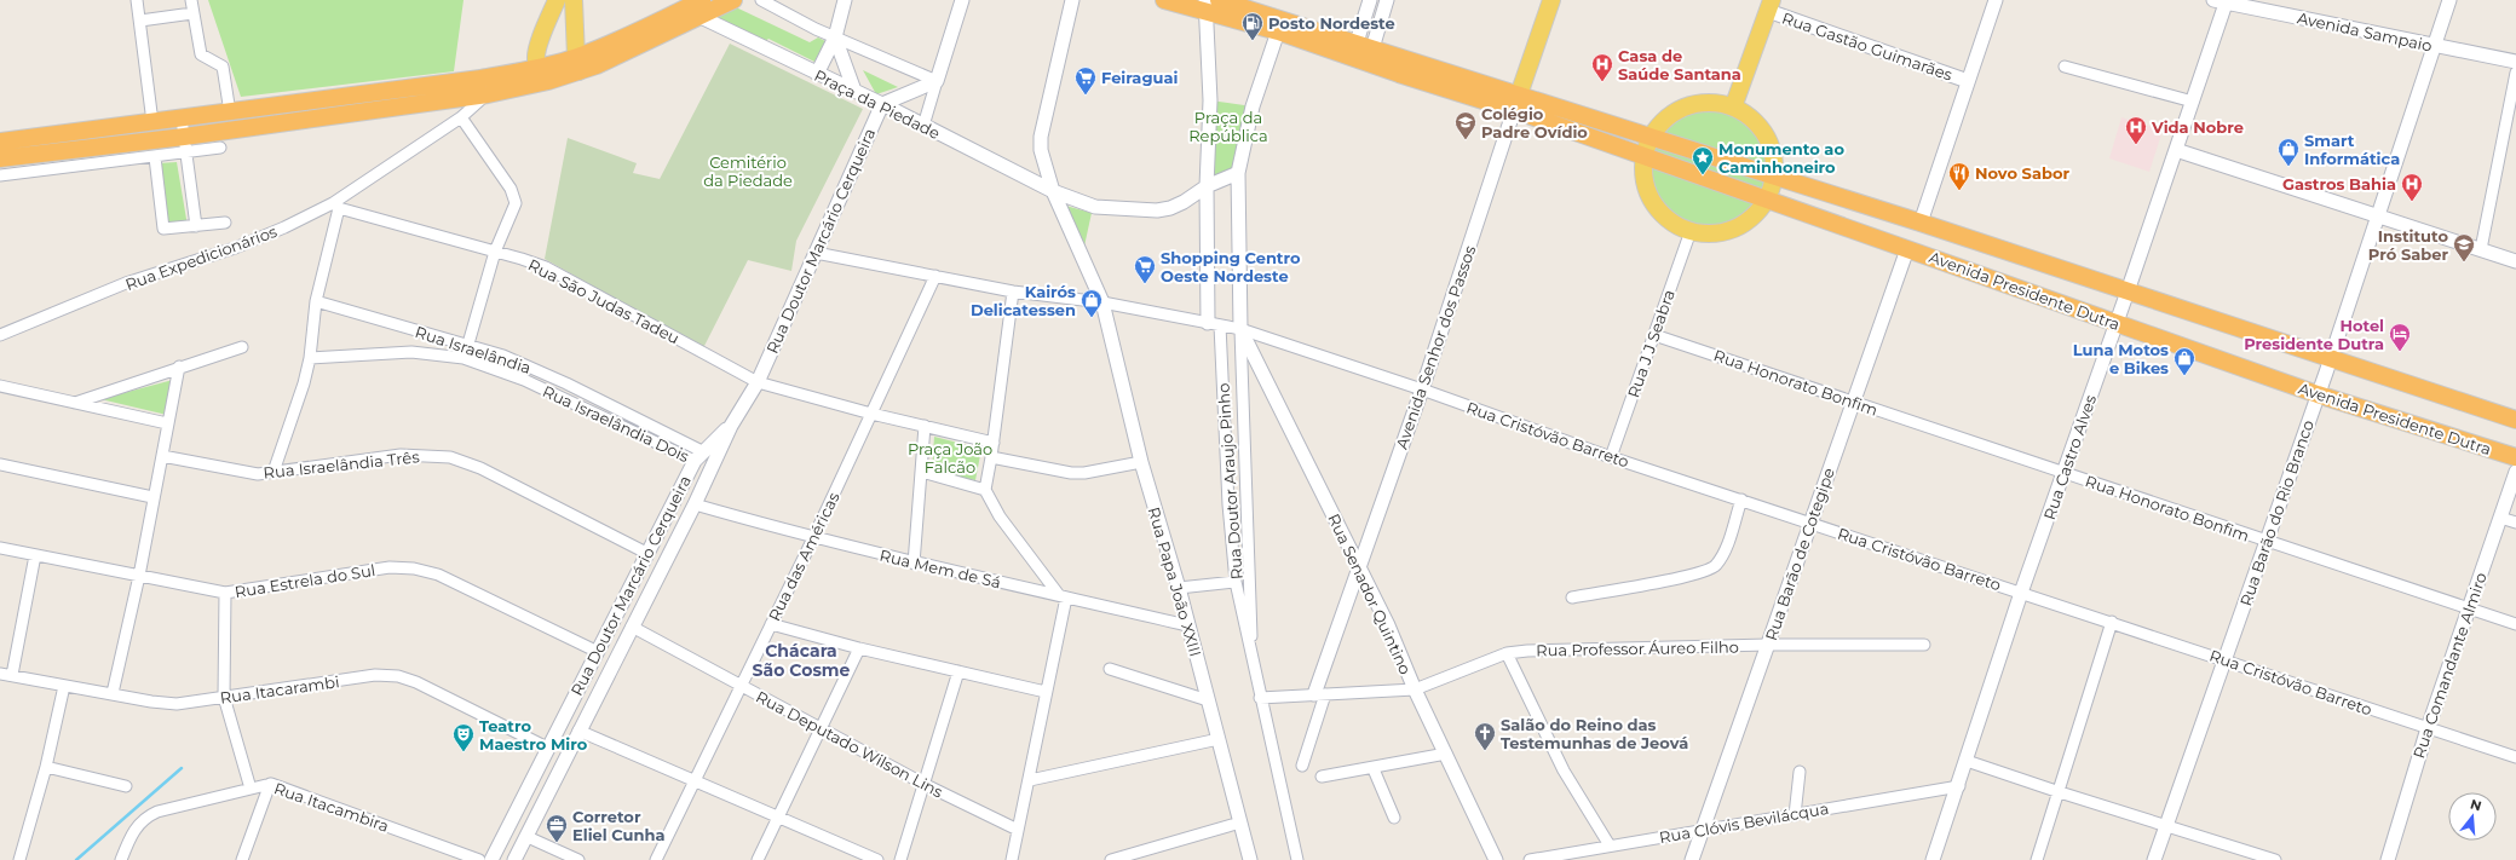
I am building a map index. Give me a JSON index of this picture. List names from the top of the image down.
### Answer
{
  "streets": {
    "highway": ["Avenida Presidente Dutra"],
    "main road": ["Avenida Senhor dos Passos"],
    "street": [
      "Avenida Sampaio",
      "Rua Gastão Guimarães",
      "Praça da Piedade",
      "Rua Doutor Marcário Cerqueira",
      "Rua Expedicionários",
      "Rua São Judas Tadeu",
      "Rua J J Seabra",
      "Rua Israelândia",
      "Rua Honorato Bonfim",
      "Rua Israelândia Dois",
      "Rua Cristóvão Barreto",
      "Rua Castro Alves",
      "Rua Israelândia Três",
      "Rua Doutor Araujo Pinho",
      "Rua Barão do Rio Branco",
      "Rua Barão de Cotegipe",
      "Rua das Américas",
      "Rua Mem de Sá",
      "Rua Estrela do Sul",
      "Rua Papa João XXIII",
      "Rua Senador Quintino",
      "Rua Professor Áureo Filho",
      "Rua Comandante Almiro",
      "Rua Itacarambi",
      "Rua Deputado Wilson Lins",
      "Rua Itacambira",
      "Rua Clóvis Bevilácqua"
    ]
  },
  "crossings": [
    ["Avenida Sampaio", "Rua Castro Alves"],
    ["Avenida Sampaio", "Rua Barão do Rio Branco"],
    ["Praça da Piedade", "Rua Doutor Marcário Cerqueira"],
    ["Praça da Piedade", "Rua Papa João XXIII"],
    ["Rua Doutor Marcário Cerqueira", "Rua São Judas Tadeu"],
    ["Rua Doutor Marcário Cerqueira", "Rua Israelândia"],
    ["Rua Doutor Marcário Cerqueira", "Rua Israelândia Dois"],
    ["Rua Doutor Marcário Cerqueira", "Rua Cristóvão Barreto"],
    ["Rua Doutor Marcário Cerqueira", "Rua Israelândia Três"],
    ["Rua Doutor Marcário Cerqueira", "Rua Mem de Sá"],
    ["Rua Doutor Marcário Cerqueira", "Rua Estrela do Sul"],
    ["Rua Doutor Marcário Cerqueira", "Rua Itacarambi"],
    ["Rua Doutor Marcário Cerqueira", "Rua Deputado Wilson Lins"],
    ["Rua Expedicionários", "Rua São Judas Tadeu"],
    ["Avenida Presidente Dutra", "Avenida Senhor dos Passos"],
    ["Avenida Presidente Dutra", "Rua Castro Alves"],
    ["Avenida Presidente Dutra", "Rua Barão do Rio Branco"],
    ["Avenida Presidente Dutra", "Rua Barão de Cotegipe"],
    ["Rua São Judas Tadeu", "Rua das Américas"],
    ["Rua J J Seabra", "Rua Honorato Bonfim"],
    ["Rua J J Seabra", "Rua Cristóvão Barreto"],
    ["Avenida Senhor dos Passos", "Rua Cristóvão Barreto"],
    ["Avenida Senhor dos Passos", "Rua Senador Quintino"],
    ["Avenida Senhor dos Passos", "Rua Professor Áureo Filho"],
    ["Rua Israelândia", "Rua Israelândia Dois"],
    ["Rua Honorato Bonfim", "Rua Castro Alves"],
    ["Rua Honorato Bonfim", "Rua Barão do Rio Branco"],
    ["Rua Honorato Bonfim", "Rua Barão de Cotegipe"],
    ["Rua Honorato Bonfim", "Rua Comandante Almiro"],
    ["Rua Cristóvão Barreto", "Rua Castro Alves"],
    ["Rua Cristóvão Barreto", "Rua Doutor Araujo Pinho"],
    ["Rua Cristóvão Barreto", "Rua Barão do Rio Branco"],
    ["Rua Cristóvão Barreto", "Rua Barão de Cotegipe"],
    ["Rua Cristóvão Barreto", "Rua das Américas"],
    ["Rua Cristóvão Barreto", "Rua Papa João XXIII"],
    ["Rua Cristóvão Barreto", "Rua Senador Quintino"],
    ["Rua Cristóvão Barreto", "Rua Comandante Almiro"],
    ["Rua Castro Alves", "Rua Clóvis Bevilácqua"],
    ["Rua Doutor Araujo Pinho", "Rua Senador Quintino"],
    ["Rua Doutor Araujo Pinho", "Rua Professor Áureo Filho"],
    ["Rua Barão de Cotegipe", "Rua Professor Áureo Filho"],
    ["Rua Barão de Cotegipe", "Rua Clóvis Bevilácqua"],
    ["Rua das Américas", "Rua Mem de Sá"],
    ["Rua das Américas", "Rua Deputado Wilson Lins"],
    ["Rua Mem de Sá", "Rua Papa João XXIII"],
    ["Rua Senador Quintino", "Rua Professor Áureo Filho"]
  ],
  "districts": ["Chácara São Cosme"],
  "parks": ["Praça da República", "Cemitério da Piedade", "Praça João Falcão"],
  "places": {
    "fuel station": ["Posto Nordeste"],
    "hospital": ["Casa de Saúde Santana", "Vida Nobre", "Gastros Bahia"],
    "supermarket": ["Feiraguai", "Shopping Centro Oeste Nordeste"],
    "school or university": ["Colégio Padre Ovídio", "Instituto Pró Saber"],
    "shop": ["Smart Informática", "Kairós Delicatessen", "Luna Motos e Bikes"],
    "place": ["Monumento ao Caminhoneiro"],
    "restaurant": ["Novo Sabor"],
    "hotel": ["Hotel Presidente Dutra"],
    "church": ["Salão do Reino das Testemunhas de Jeová"],
    "theatre": ["Teatro Maestro Miro"],
    "office": ["Corretor Eliel Cunha"]
  },
  "north": "top"
}
